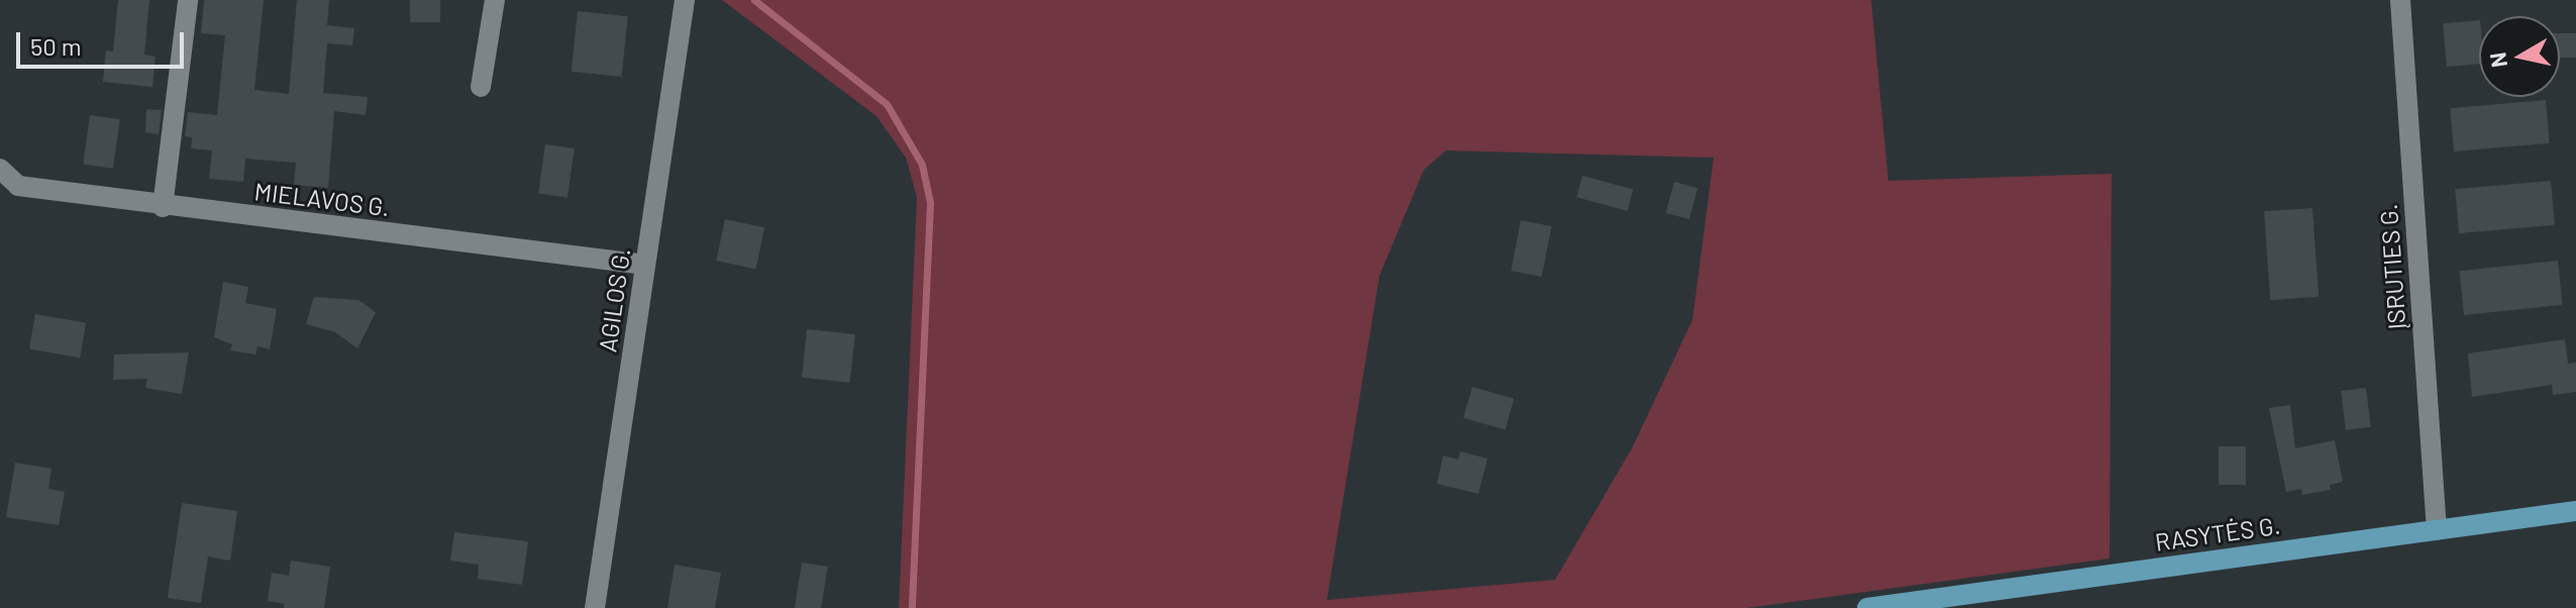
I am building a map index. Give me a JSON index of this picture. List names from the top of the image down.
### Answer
{
  "streets": {
    "main road": ["RASYTĖS G."],
    "street": ["MIELAVOS G.", "ĮSRUTIES G.", "AGILOS G."]
  },
  "crossings": [
    ["MIELAVOS G.", "AGILOS G."],
    ["ĮSRUTIES G.", "RASYTĖS G."]
  ],
  "scale_bar": "50 m",
  "north": "left"
}
